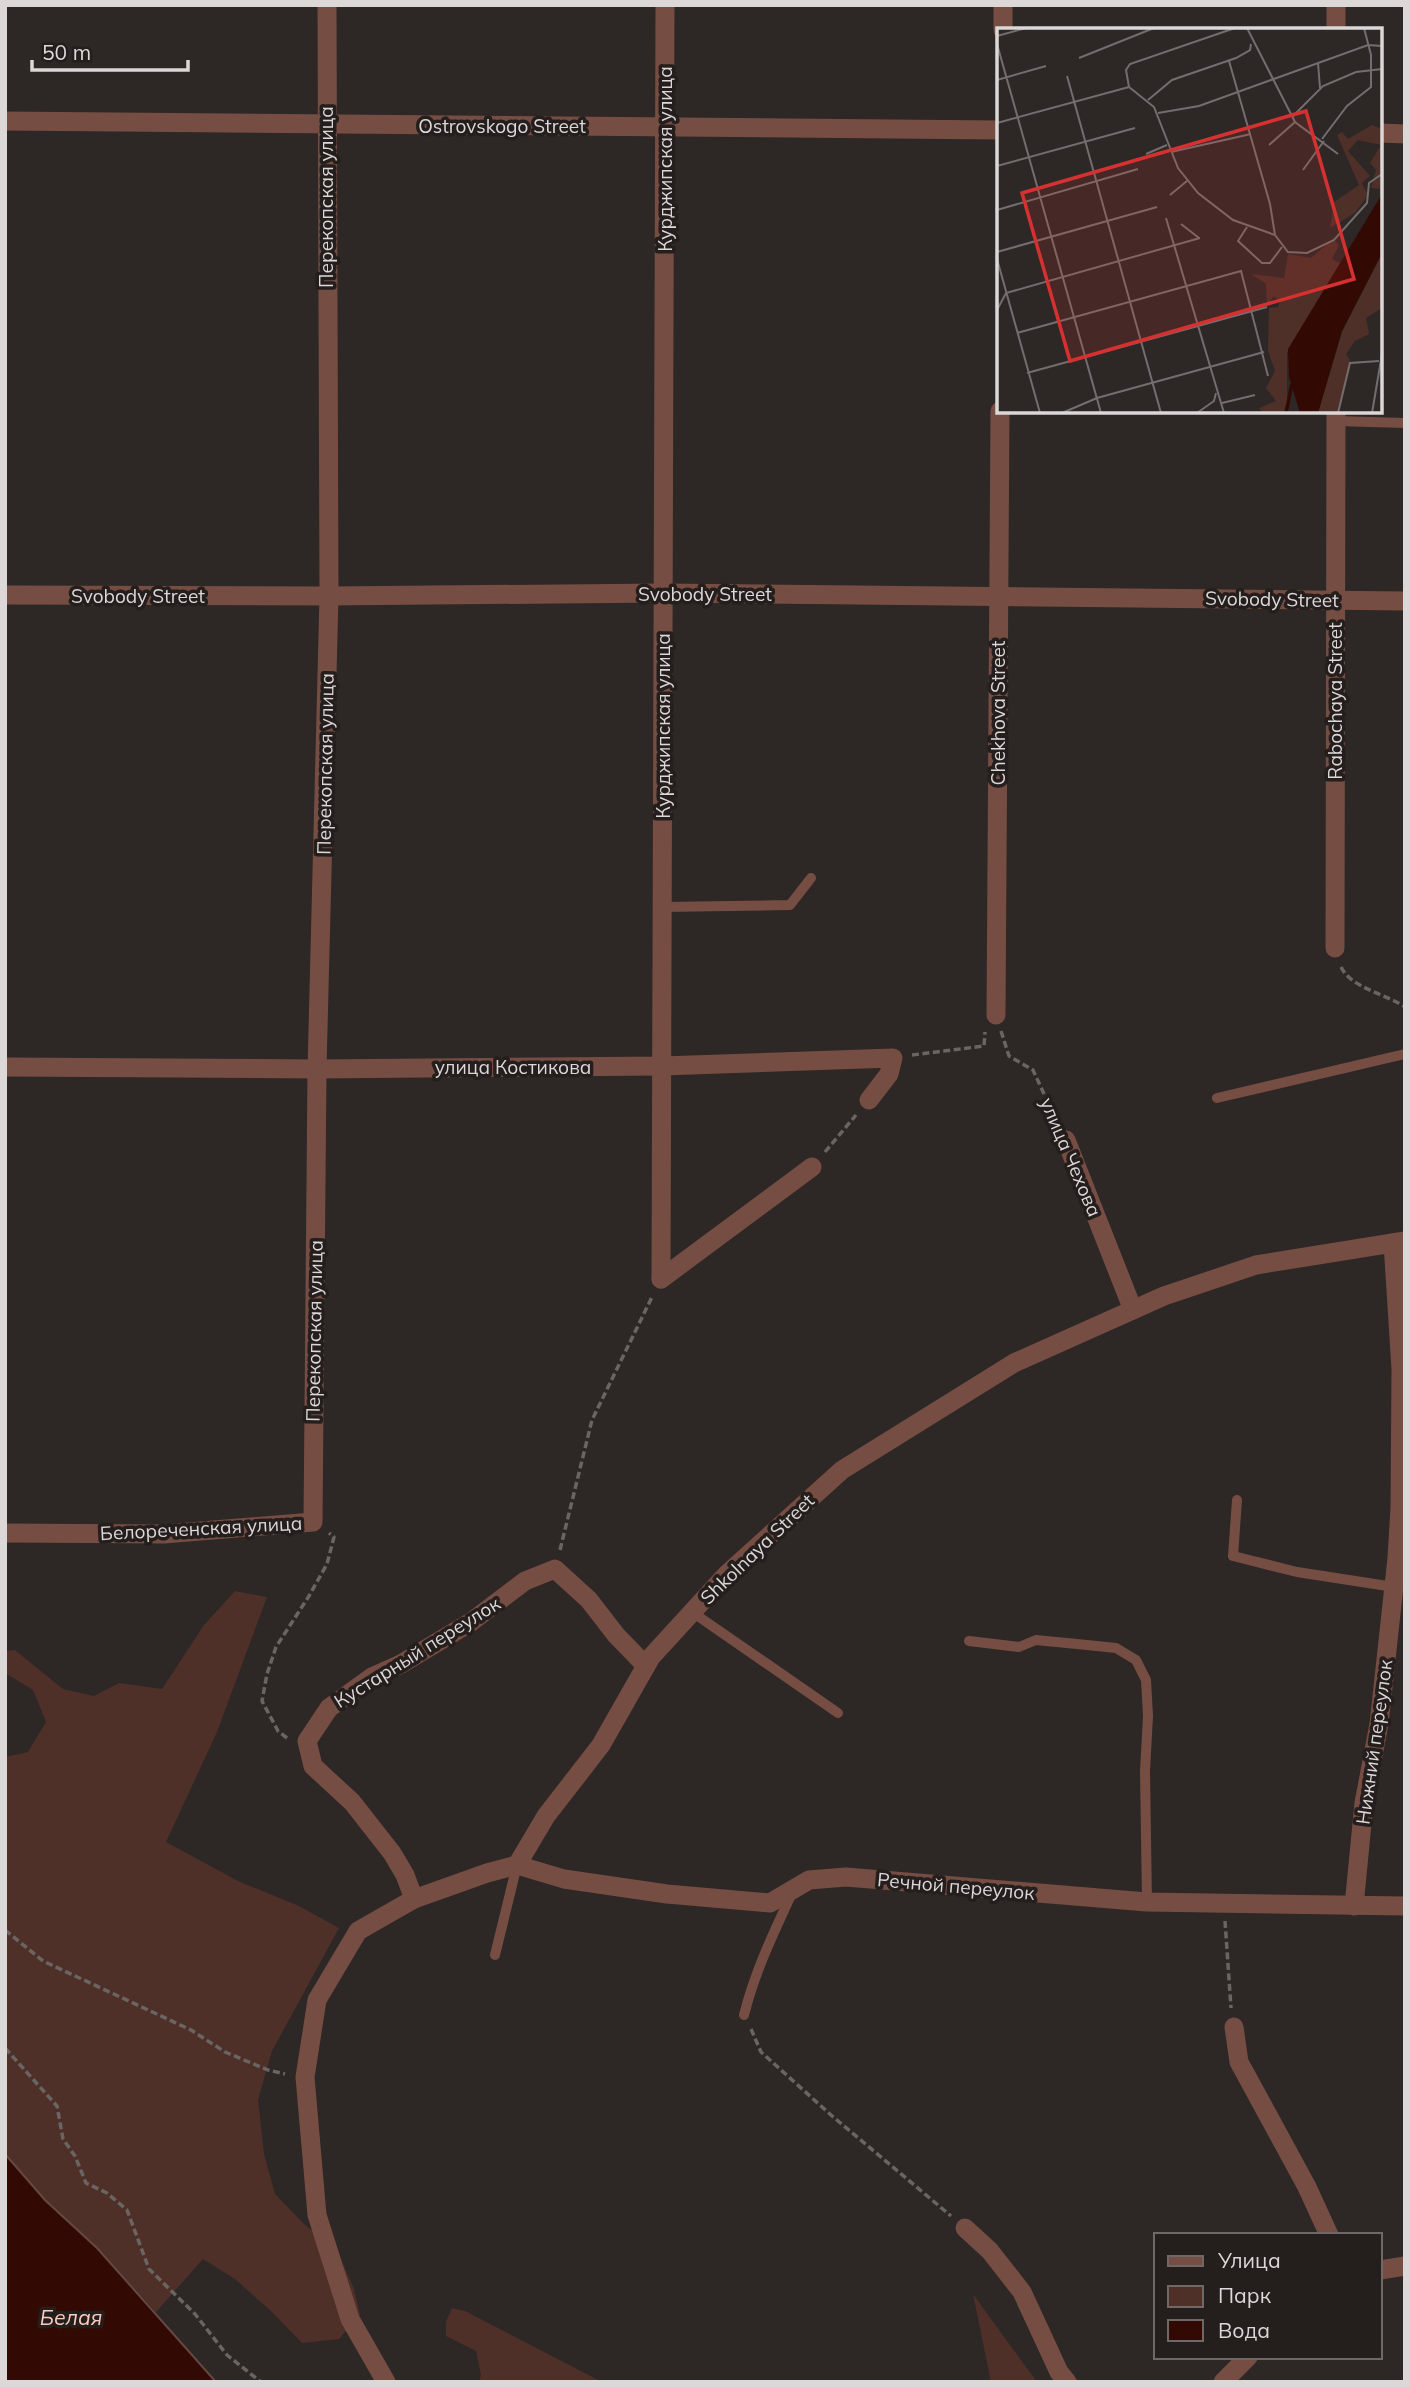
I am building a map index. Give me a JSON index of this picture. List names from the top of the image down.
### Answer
{
  "streets": {
    "street": [
      "Ostrovskogo Street",
      "Курджипская улица",
      "Перекопская улица",
      "Svobody Street",
      "Rabochaya Street",
      "Chekhova Street",
      "улица Костикова",
      "улица Чехова",
      "Белореченская улица",
      "Shkolnaya Street",
      "Кустарный переулок",
      "Нижний переулок",
      "Речной переулок"
    ]
  },
  "crossings": [
    ["Ostrovskogo Street", "Курджипская улица"],
    ["Ostrovskogo Street", "Перекопская улица"],
    ["Курджипская улица", "Svobody Street"],
    ["Курджипская улица", "улица Костикова"],
    ["Перекопская улица", "Svobody Street"],
    ["Перекопская улица", "улица Костикова"],
    ["Перекопская улица", "Белореченская улица"],
    ["Svobody Street", "Rabochaya Street"],
    ["Svobody Street", "Chekhova Street"],
    ["Chekhova Street", "улица Чехова"],
    ["улица Чехова", "Shkolnaya Street"],
    ["Shkolnaya Street", "Нижний переулок"],
    ["Shkolnaya Street", "Речной переулок"],
    ["Нижний переулок", "Речной переулок"]
  ],
  "water": ["Белая"],
  "legend": ["Улица", "Парк", "Вода"],
  "scale_bar": "50 m"
}
